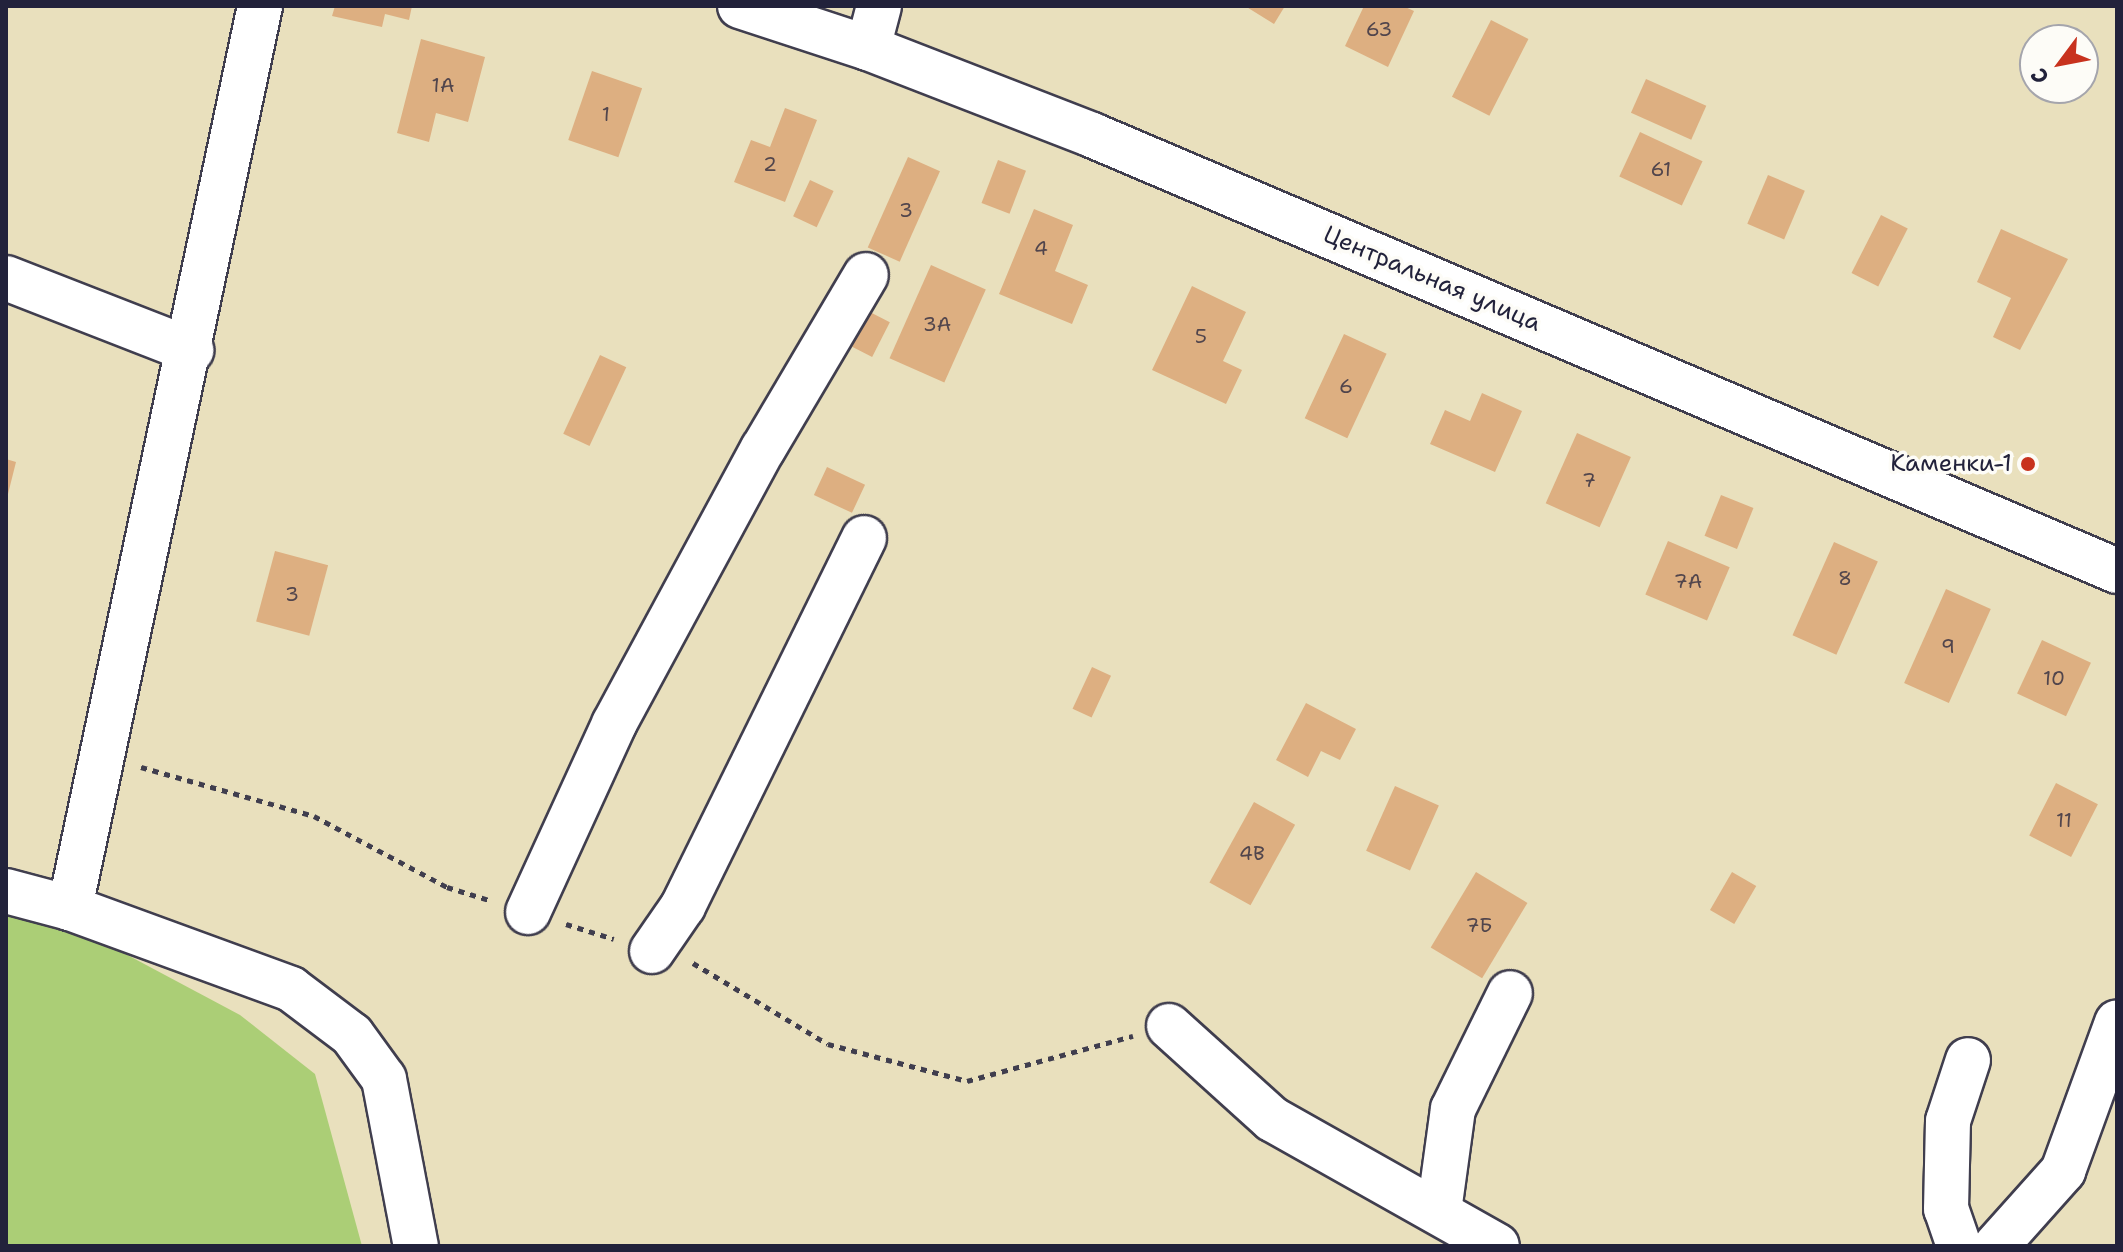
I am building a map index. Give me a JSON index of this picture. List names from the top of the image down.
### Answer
{
  "streets": {
    "street": ["Центральная улица"]
  },
  "places": ["Каменки-1"],
  "house_numbers": [
    "63",
    "1А",
    "1",
    "2",
    "61",
    "3",
    "4",
    "3А",
    "5",
    "6",
    "7",
    "8",
    "7А",
    "3",
    "9",
    "10",
    "11",
    "4В",
    "7Б"
  ],
  "north": "bottom left"
}
